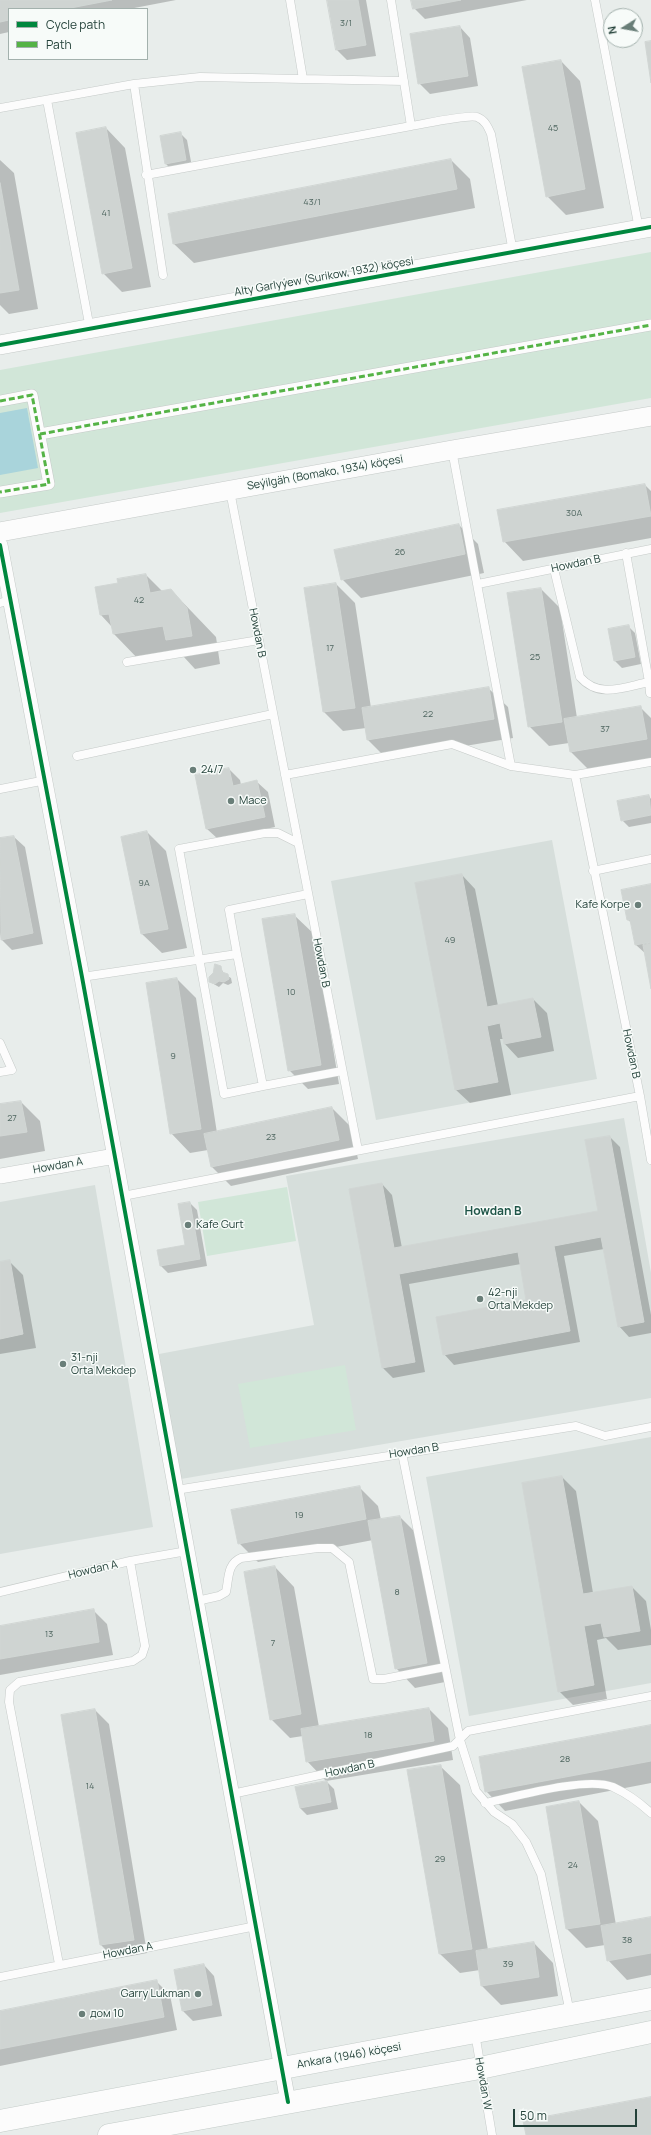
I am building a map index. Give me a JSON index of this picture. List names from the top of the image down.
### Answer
{
  "streets": {
    "main road": ["Ankara (1946) köçesi"],
    "street": ["Alty Garlyýew (Surikow, 1932) köçesi", "Seýilgäh (Bomako, 1934) köçesi", "Howdan A"],
    "lane": ["Howdan B", "Howdan W"]
  },
  "crossings": [
    ["Seýilgäh (Bomako, 1934) köçesi", "Howdan B"],
    ["Ankara (1946) köçesi", "Howdan W"]
  ],
  "districts": ["Howdan B"],
  "places": [
    "24/7",
    "Mace",
    "Kafe Korpe",
    "Kafe Gurt",
    "42-nji Orta Mekdep",
    "31-nji Orta Mekdep",
    "Garry Lukman",
    "дом 10"
  ],
  "house_numbers": [
    "3/1",
    "45",
    "43/1",
    "41",
    "30A",
    "26",
    "42",
    "17",
    "25",
    "22",
    "37",
    "9A",
    "49",
    "10",
    "9",
    "27",
    "23",
    "19",
    "8",
    "13",
    "7",
    "18",
    "28",
    "14",
    "29",
    "24",
    "38",
    "39"
  ],
  "legend": ["Cycle path", "Path"],
  "scale_bar": "50 m",
  "north": "left"
}
